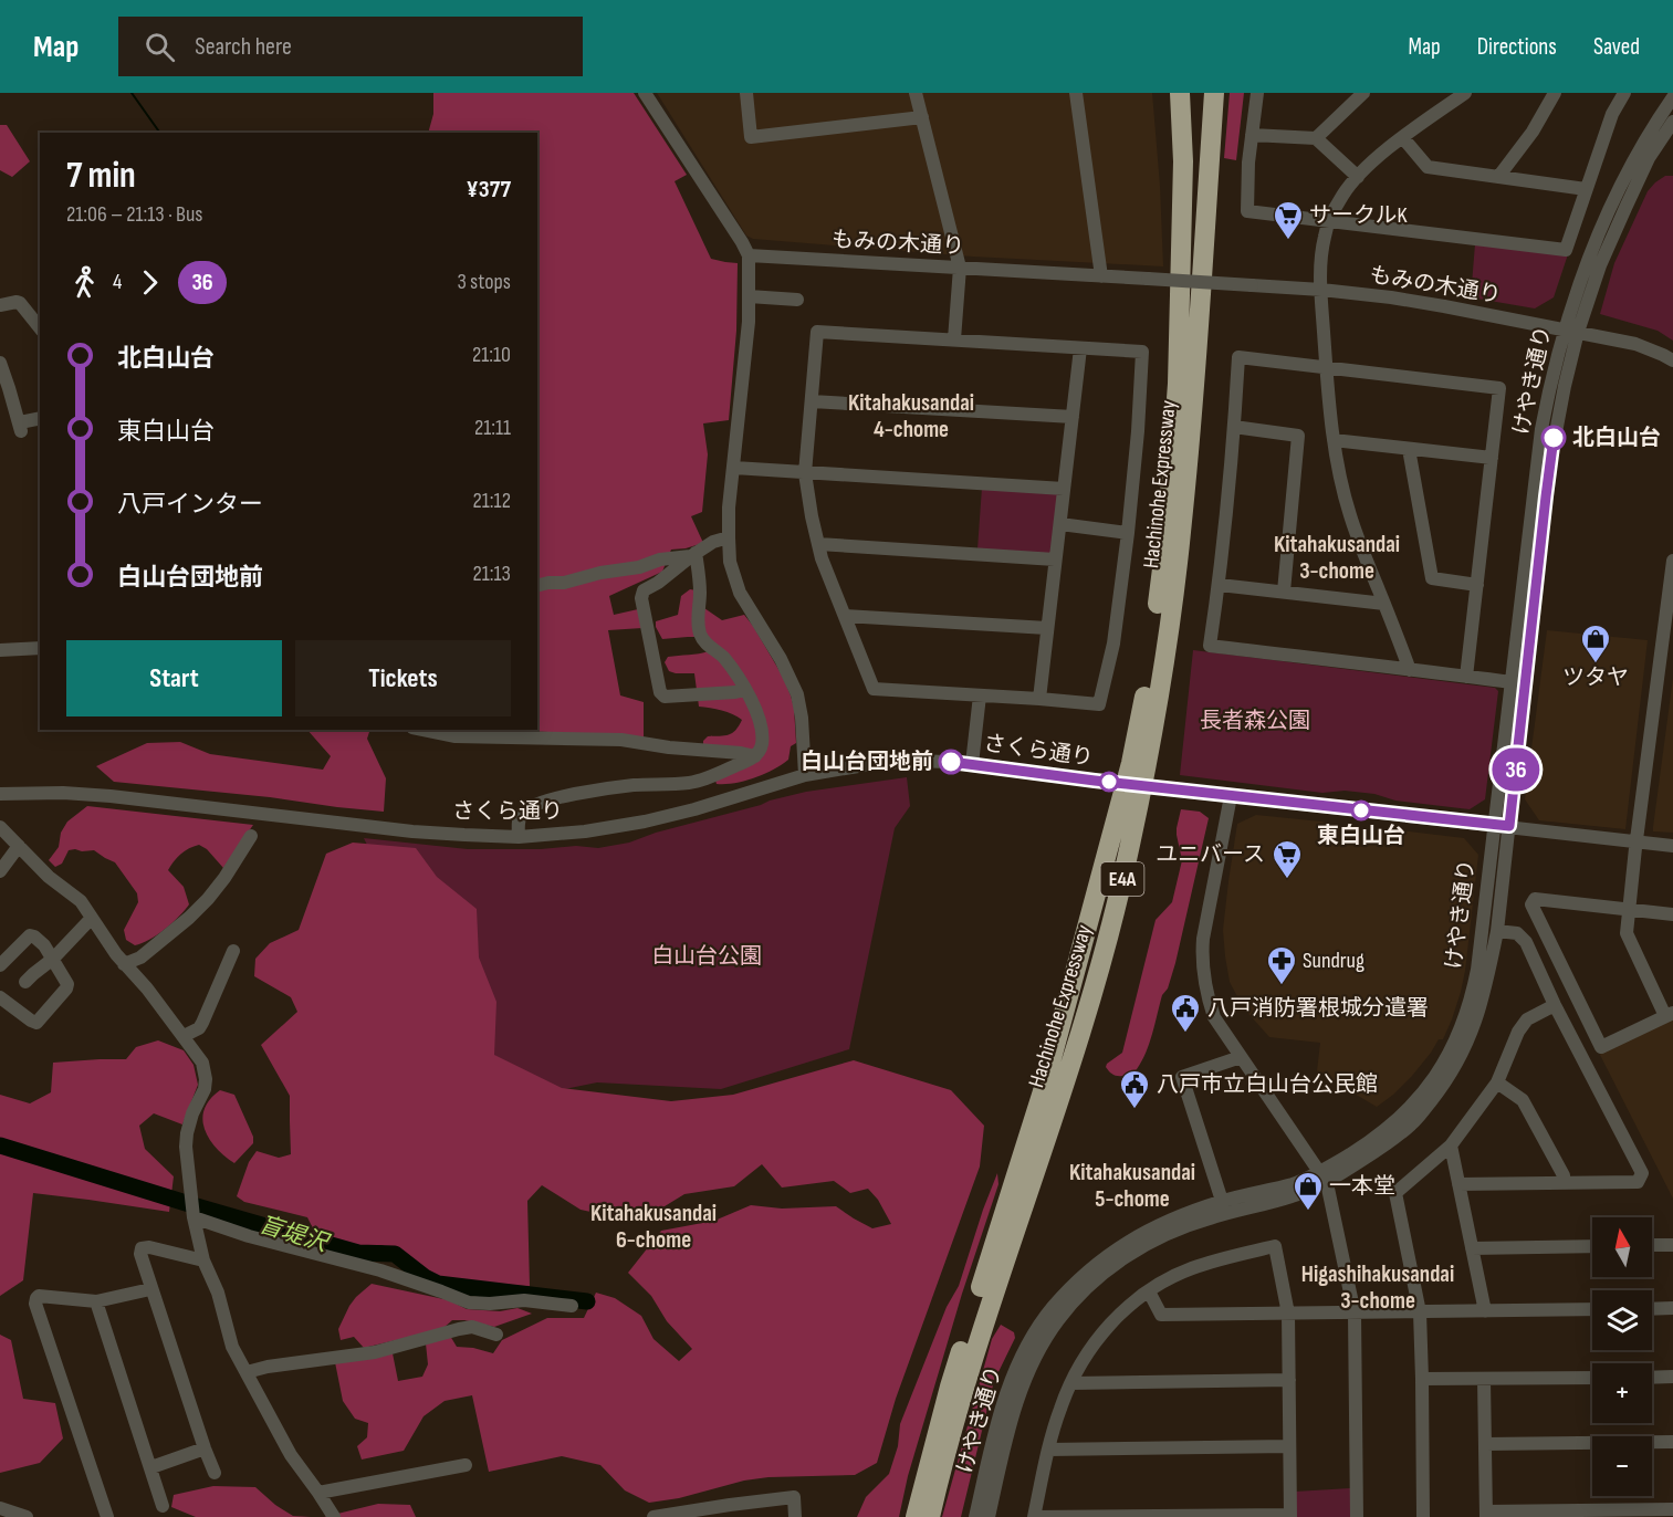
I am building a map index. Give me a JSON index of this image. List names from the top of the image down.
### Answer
{
  "streets": {
    "highway": ["Hachinohe Expressway", "E4A"],
    "street": ["もみの木通り", "けやき通り", "さくら通り"]
  },
  "crossings": [
    ["もみの木通り", "けやき通り"],
    ["けやき通り", "さくら通り"]
  ],
  "districts": [
    "Kitahakusandai 4-chome",
    "Kitahakusandai 3-chome",
    "Kitahakusandai 5-chome",
    "Kitahakusandai 6-chome",
    "Higashihakusandai 3-chome"
  ],
  "water": ["盲堤沢"],
  "parks": ["長者森公園", "白山台公園"],
  "places": {
    "supermarket": ["サークルK", "ユニバース"],
    "other": ["北白山台", "白山台団地前", "東白山台"],
    "shop": ["ツタヤ", "一本堂"],
    "pharmacy": ["Sundrug"],
    "public building": ["八戸消防署根城分遣署", "八戸市立白山台公民館"]
  },
  "lines": ["bus line 36"],
  "north": "top",
  "page": {
    "header": "Map",
    "search": "Search here",
    "nav": ["Map", "Directions", "Saved"],
    "on_map": "36",
    "heading": ["7 min", "21:06 – 21:13 · Bus", "¥377"],
    "legs": ["4", "36", "3 stops"],
    "list": [
      {
        "name": "北白山台",
        "value": "21:10"
      },
      {
        "name": "東白山台",
        "value": "21:11"
      },
      {
        "name": "八戸インター",
        "value": "21:12"
      },
      {
        "name": "白山台団地前",
        "value": "21:13"
      }
    ],
    "buttons": ["Start", "Tickets"],
    "map_buttons": ["+", "−"]
  }
}
